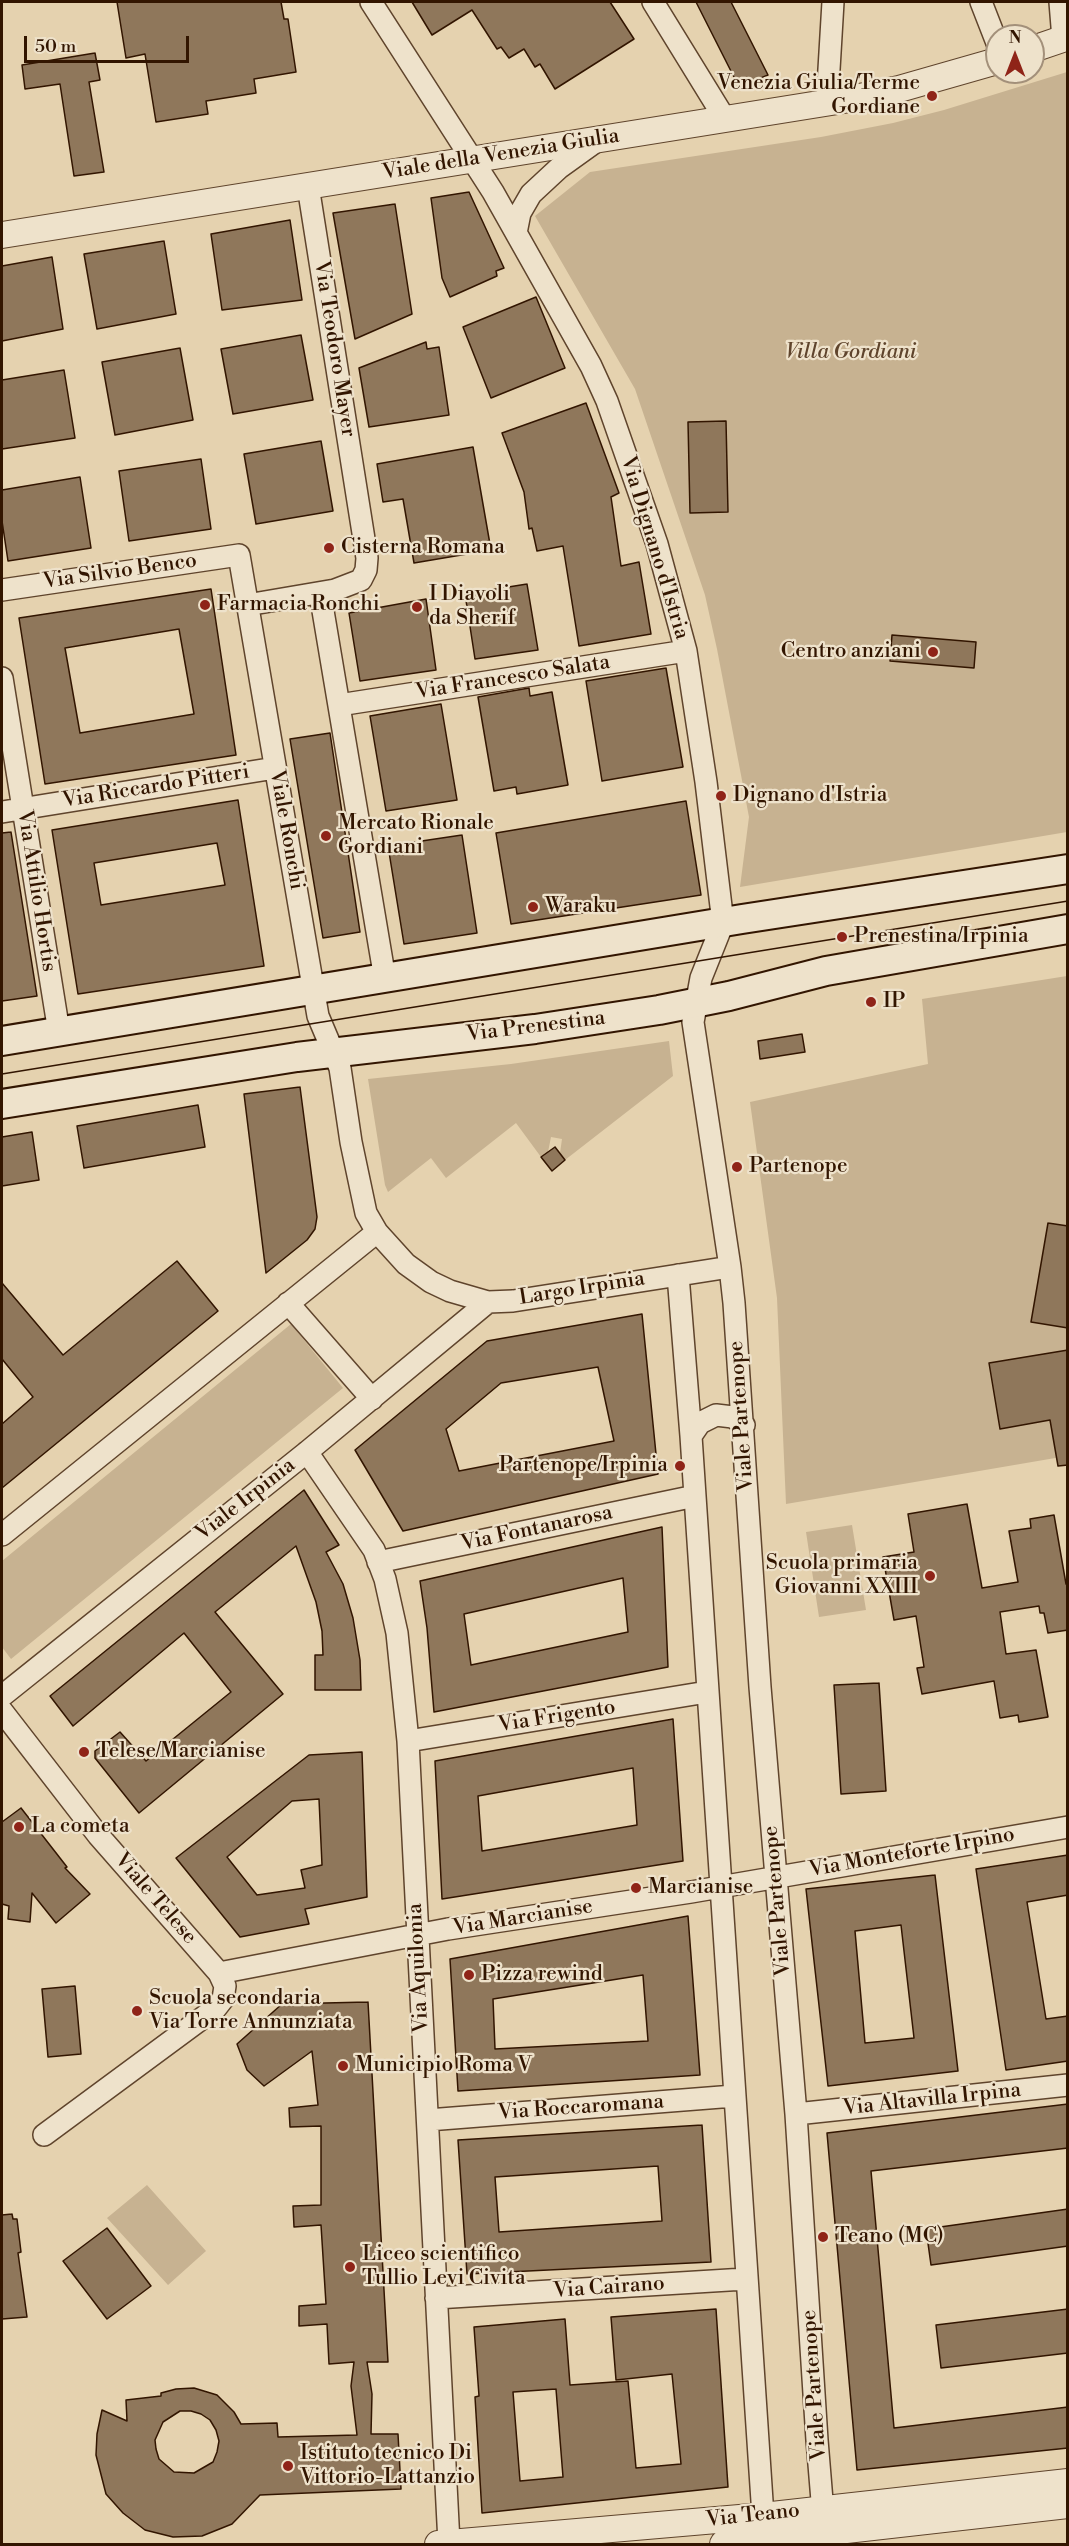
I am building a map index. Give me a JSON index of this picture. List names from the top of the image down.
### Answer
{
  "streets": {
    "main road": ["Via Prenestina"],
    "street": [
      "Viale della Venezia Giulia",
      "Via Teodoro Mayer",
      "Via Dignano d'Istria",
      "Via Silvio Benco",
      "Via Francesco Salata",
      "Via Riccardo Pitteri",
      "Viale Ronchi",
      "Via Attilio Hortis",
      "Largo Irpinia",
      "Viale Partenope",
      "Viale Irpinia",
      "Via Fontanarosa",
      "Via Frigento",
      "Via Monteforte Irpino",
      "Viale Telese",
      "Via Marcianise",
      "Via Aquilonia",
      "Via Altavilla Irpina",
      "Via Roccaromana",
      "Via Cairano",
      "Via Teano"
    ]
  },
  "crossings": [
    ["Viale della Venezia Giulia", "Via Teodoro Mayer"],
    ["Viale della Venezia Giulia", "Via Dignano d'Istria"],
    ["Via Dignano d'Istria", "Via Francesco Salata"],
    ["Via Silvio Benco", "Viale Ronchi"],
    ["Via Riccardo Pitteri", "Viale Ronchi"],
    ["Via Riccardo Pitteri", "Via Attilio Hortis"],
    ["Viale Ronchi", "Via Prenestina"],
    ["Viale Ronchi", "Largo Irpinia"],
    ["Via Prenestina", "Largo Irpinia"],
    ["Largo Irpinia", "Viale Partenope"],
    ["Largo Irpinia", "Viale Irpinia"],
    ["Viale Partenope", "Via Monteforte Irpino"],
    ["Viale Partenope", "Via Altavilla Irpina"],
    ["Viale Partenope", "Via Teano"],
    ["Viale Irpinia", "Via Aquilonia"],
    ["Via Fontanarosa", "Via Aquilonia"],
    ["Via Frigento", "Via Aquilonia"],
    ["Via Monteforte Irpino", "Via Marcianise"],
    ["Viale Telese", "Via Marcianise"],
    ["Via Marcianise", "Via Aquilonia"],
    ["Via Aquilonia", "Via Roccaromana"],
    ["Via Aquilonia", "Via Cairano"],
    ["Via Aquilonia", "Via Teano"]
  ],
  "parks": ["Villa Gordiani"],
  "places": [
    "Venezia Giulia/Terme Gordiane",
    "Cisterna Romana",
    "Farmacia Ronchi",
    "I Diavoli da Sherif",
    "Centro anziani",
    "Dignano d'Istria",
    "Mercato Rionale Gordiani",
    "Waraku",
    "Prenestina/Irpinia",
    "IP",
    "Partenope",
    "Partenope/Irpinia",
    "Scuola primaria Giovanni XXIII",
    "Telese/Marcianise",
    "La cometa",
    "Marcianise",
    "Pizza rewind",
    "Scuola secondaria Via Torre Annunziata",
    "Municipio Roma V",
    "Teano (MC)",
    "Liceo scientifico Tullio Levi Civita",
    "Istituto tecnico Di Vittorio-Lattanzio"
  ],
  "scale_bar": "50 m",
  "north": "top"
}
